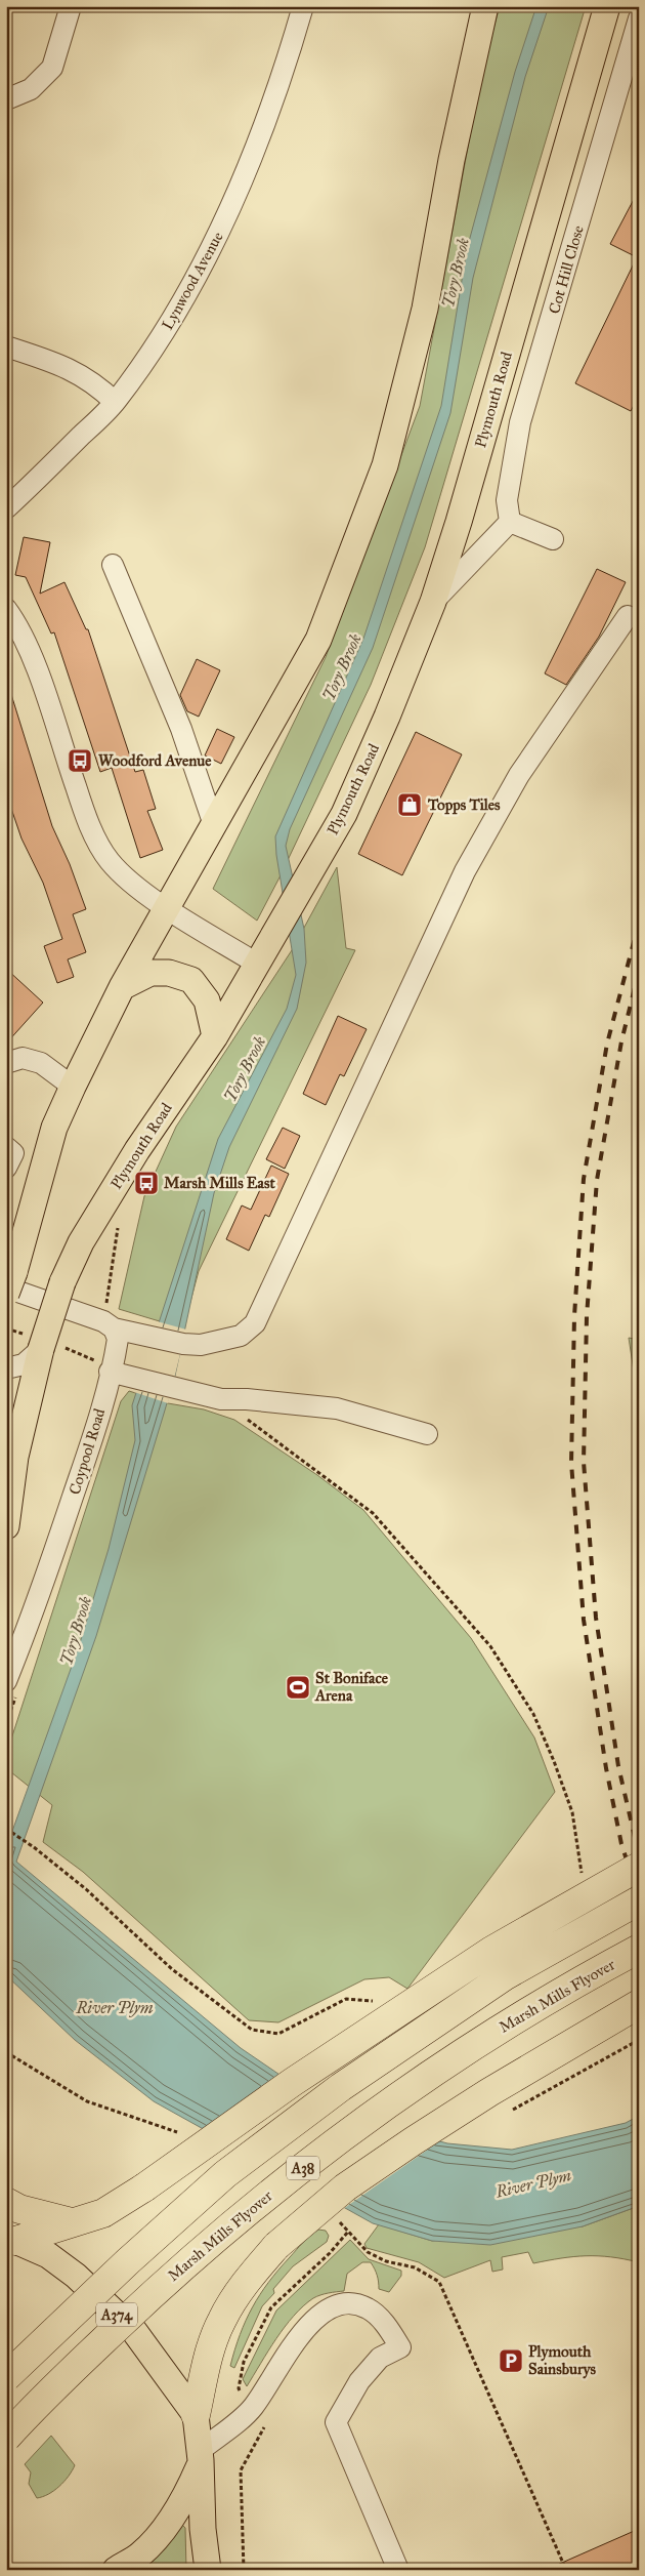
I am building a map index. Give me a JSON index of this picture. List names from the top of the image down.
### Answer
{
  "streets": {
    "highway": ["Marsh Mills Flyover", "A38"],
    "main road": ["Plymouth Road", "A374"],
    "street": ["Cot Hill Close", "Lynwood Avenue", "Coypool Road"]
  },
  "crossings": [
    ["A38", "A374"]
  ],
  "water": ["Tory Brook", "River Plym"],
  "places": {
    "bus stop": ["Woodford Avenue", "Marsh Mills East"],
    "shop": ["Topps Tiles"],
    "sports": ["St Boniface Arena"],
    "parking": ["Plymouth Sainsburys"]
  }
}
